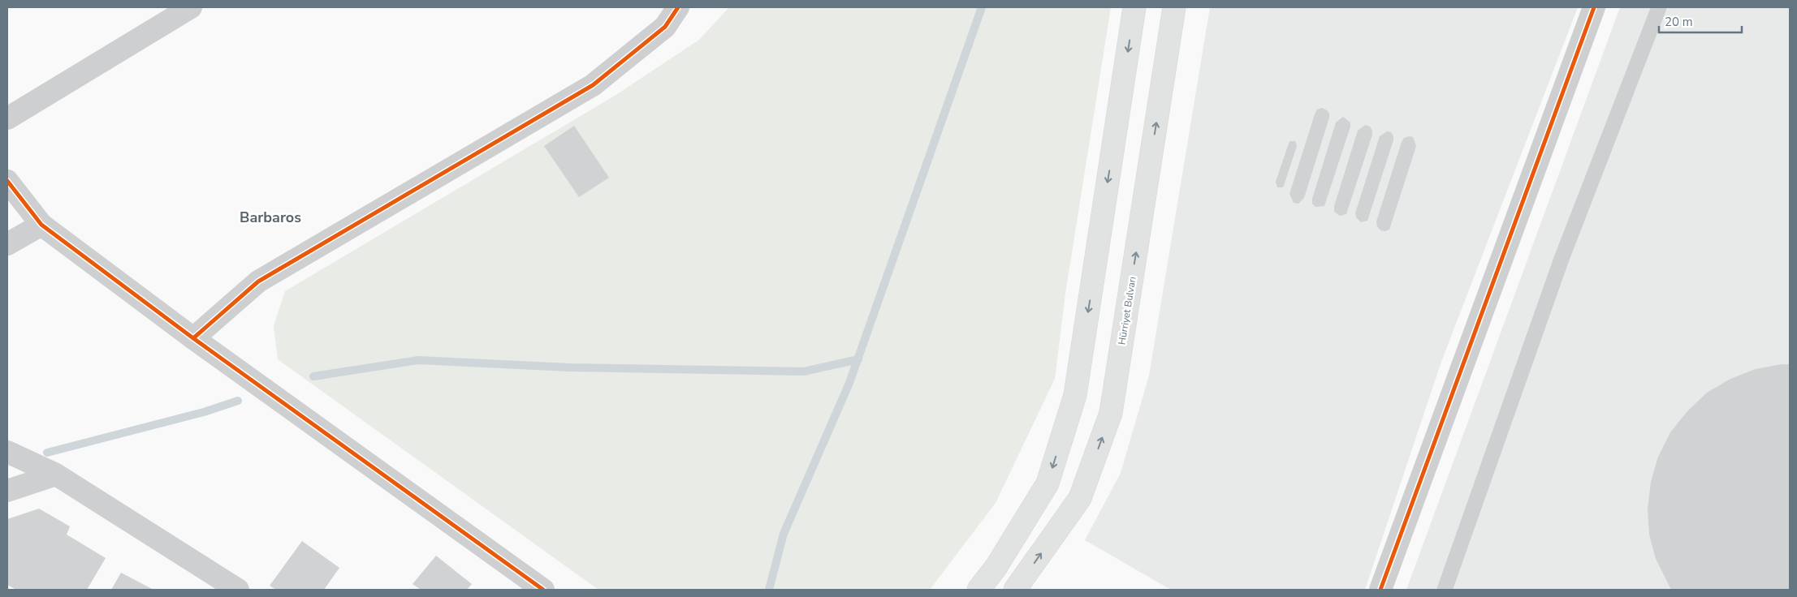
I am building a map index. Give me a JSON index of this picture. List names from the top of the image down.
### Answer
{
  "streets": {
    "main road": ["Hürriyet Bulvarı"]
  },
  "districts": ["Barbaros"],
  "scale_bar": "20 m"
}
